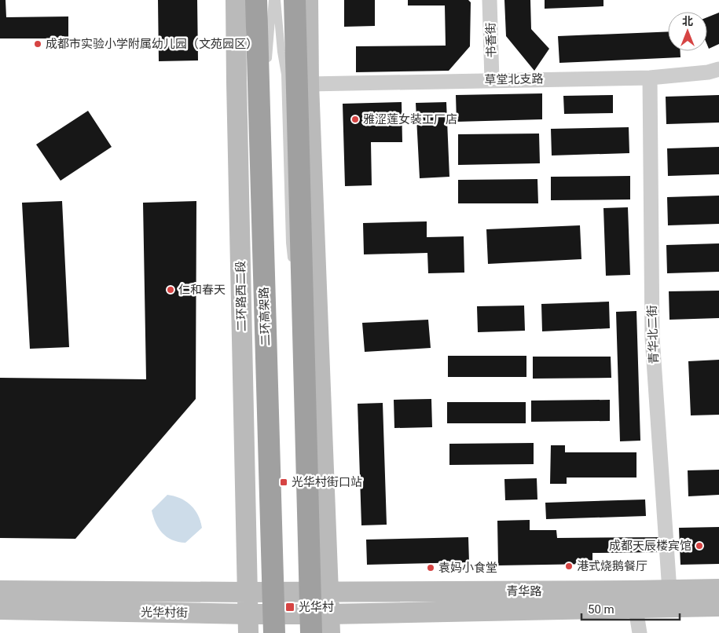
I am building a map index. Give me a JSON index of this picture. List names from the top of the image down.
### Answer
{
  "streets": {
    "highway": ["二环高架路"],
    "main road": ["二环路西二段", "青华路", "光华村街"],
    "street": ["书香街", "草堂北支路", "青华北二街"]
  },
  "crossings": [
    ["书香街", "草堂北支路"],
    ["草堂北支路", "青华北二街"],
    ["二环路西二段", "光华村街"],
    ["青华北二街", "青华路"],
    ["青华路", "光华村街"]
  ],
  "places": {
    "other": [
      "成都市实验小学附属幼儿园（文苑园区）",
      "雅涩莲女装工厂店",
      "仁和春天",
      "成都天辰楼宾馆",
      "港式烧鹅餐厅",
      "袁妈小食堂"
    ],
    "transit": ["光华村街口站", "光华村"]
  },
  "scale_bar": "50 m",
  "north": "top"
}
